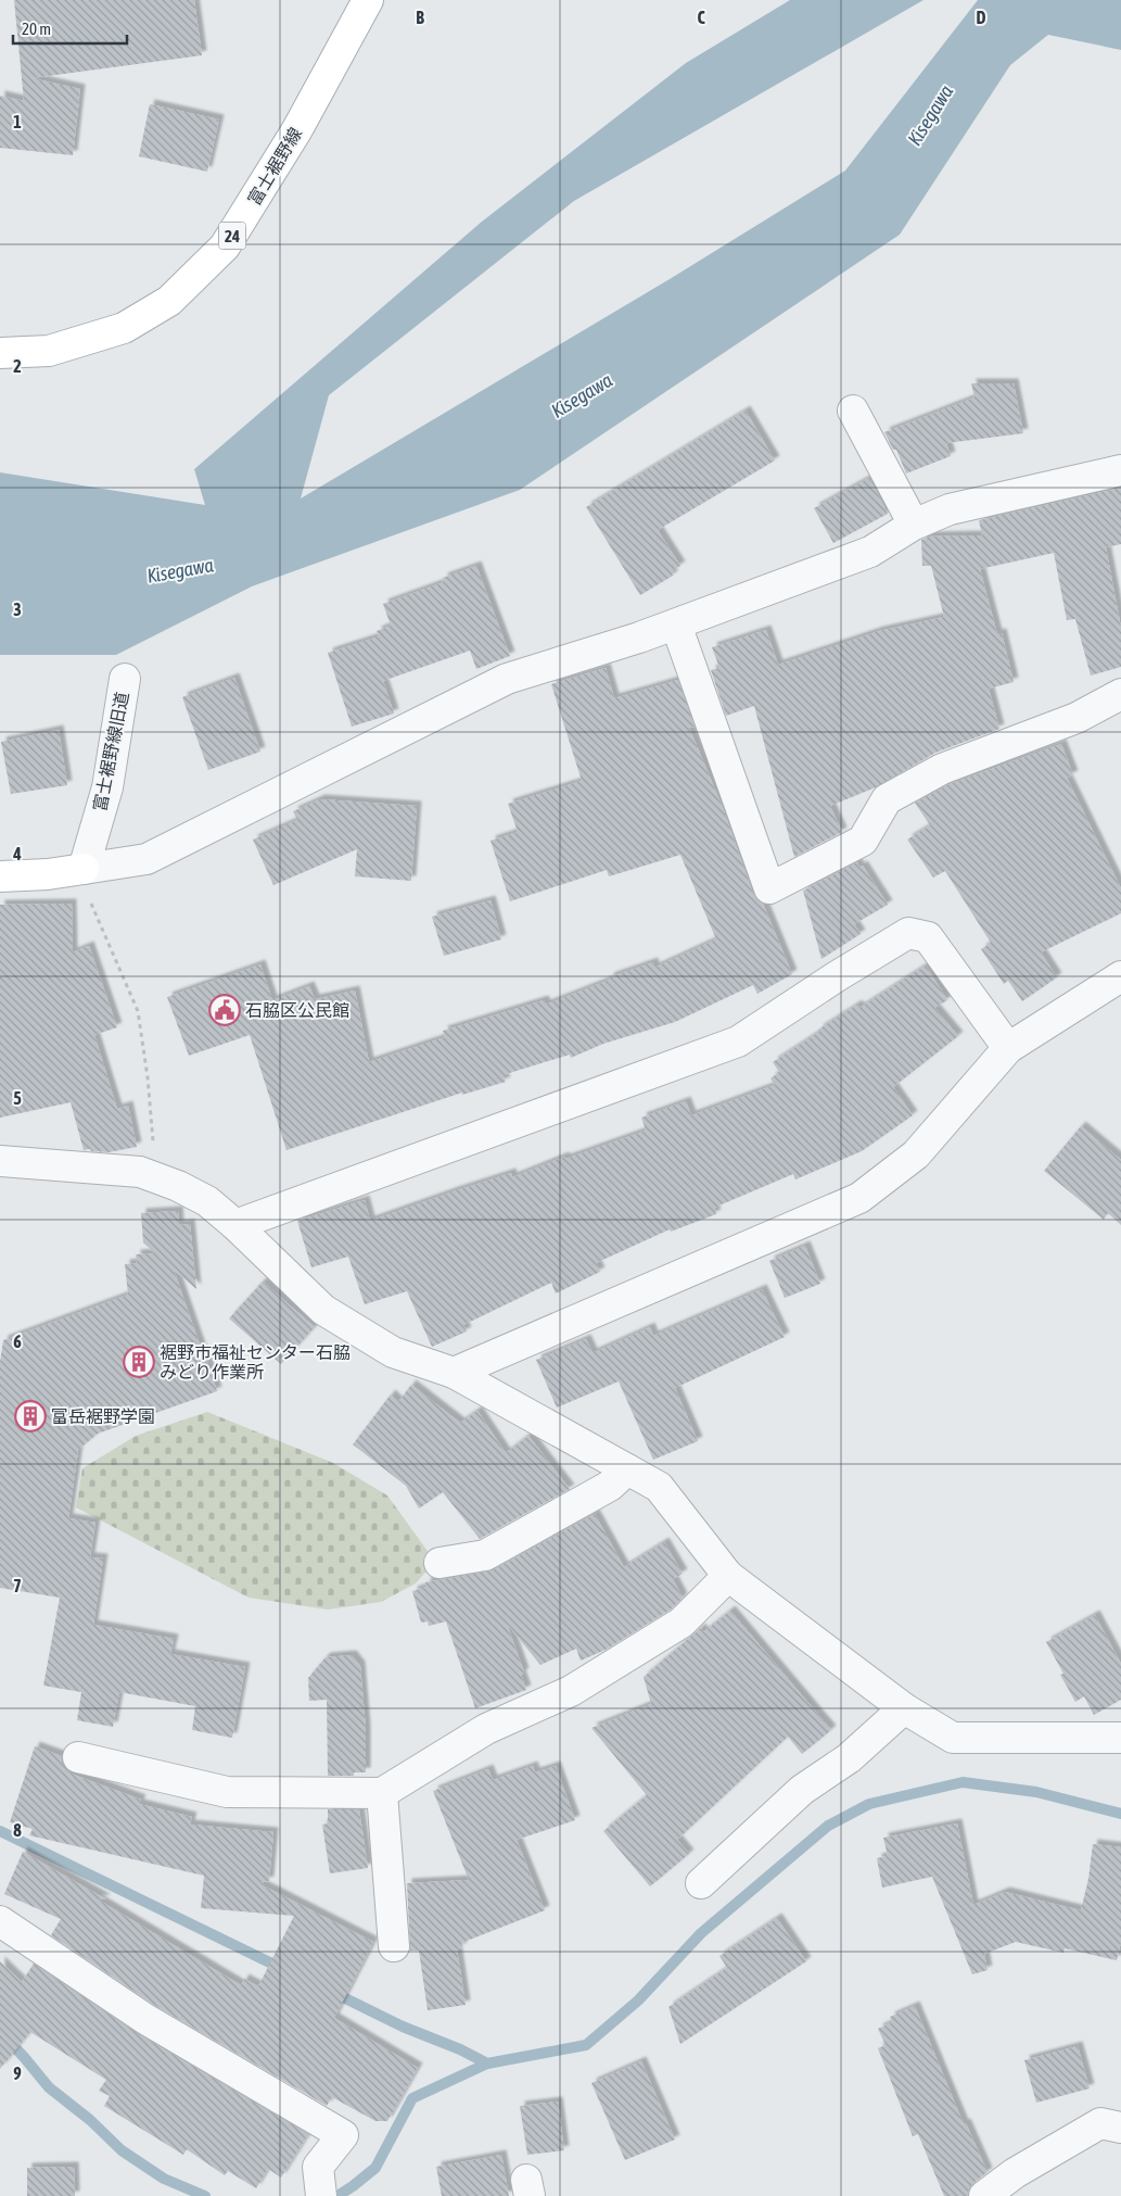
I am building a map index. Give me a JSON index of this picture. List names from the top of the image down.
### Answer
{
  "streets": {
    "main road": ["富士裾野線", "24"],
    "street": ["富士裾野線旧道"]
  },
  "water": ["Kisegawa"],
  "places": {
    "public building": ["石脇区公民館"],
    "building": ["裾野市福祉センター石脇 みどり作業所", "富岳裾野学園"]
  },
  "scale_bar": "20 m",
  "grid": {
    "columns": ["B", "C", "D"],
    "rows": [
      "1",
      "2",
      "3",
      "4",
      "5",
      "6",
      "7",
      "8",
      "9"
    ]
  }
}
